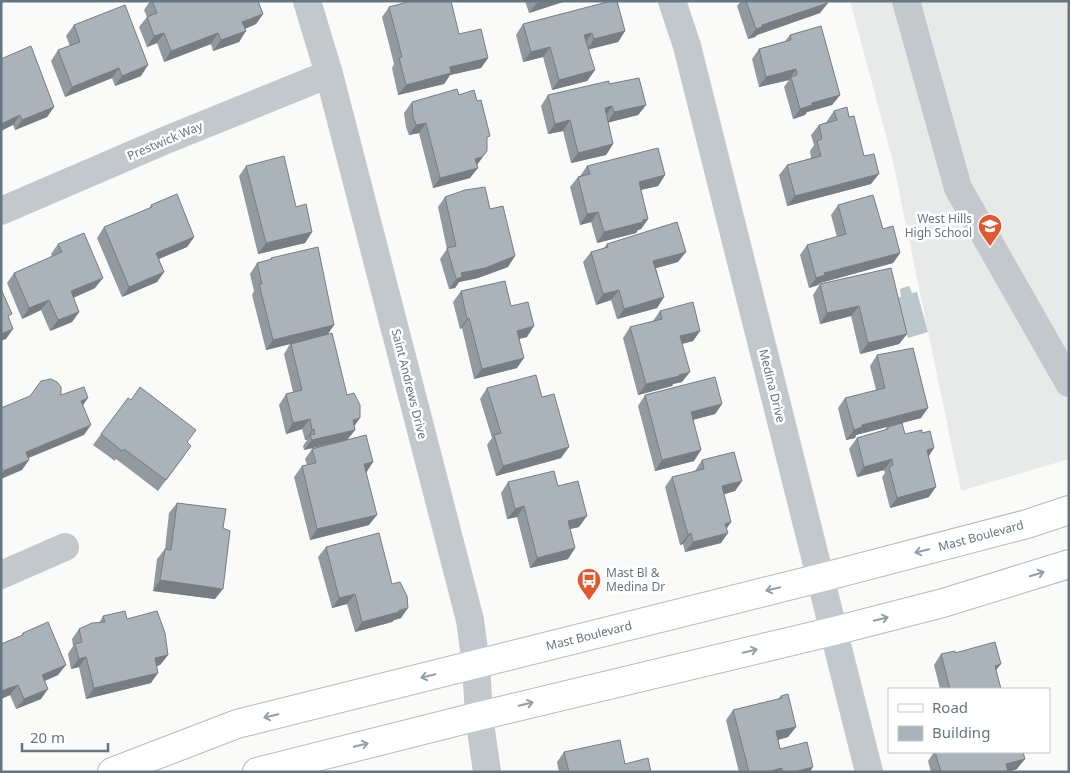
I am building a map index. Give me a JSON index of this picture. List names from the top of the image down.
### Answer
{
  "streets": {
    "main road": ["Mast Boulevard"],
    "street": ["Prestwick Way", "Saint Andrews Drive", "Medina Drive"]
  },
  "crossings": [
    ["Prestwick Way", "Saint Andrews Drive"],
    ["Saint Andrews Drive", "Mast Boulevard"],
    ["Medina Drive", "Mast Boulevard"]
  ],
  "places": {
    "school or university": ["West Hills High School"],
    "bus stop": ["Mast Bl & Medina Dr"]
  },
  "legend": ["Road", "Building"],
  "scale_bar": "20 m"
}
